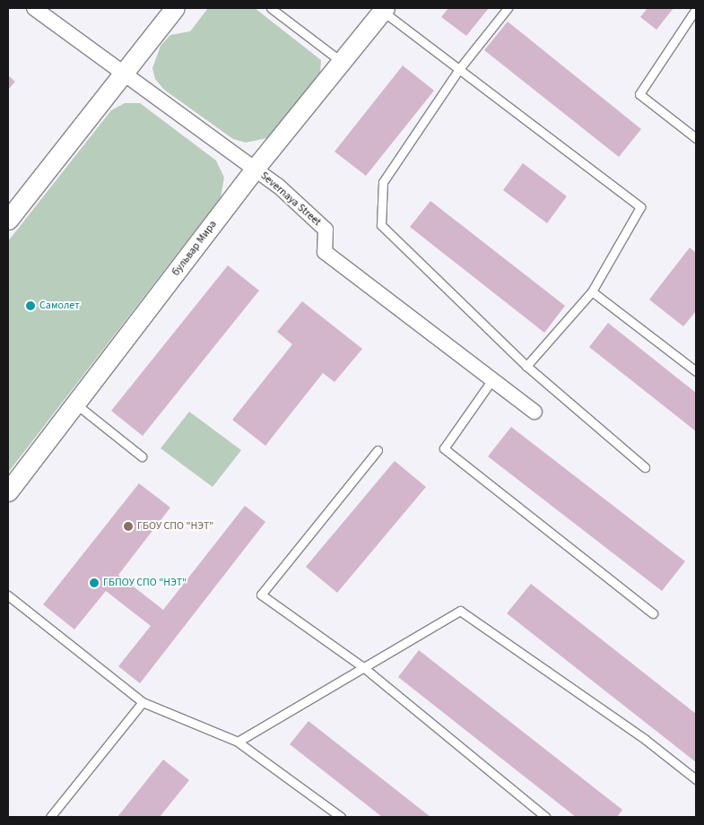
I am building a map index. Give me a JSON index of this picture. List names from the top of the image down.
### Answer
{
  "streets": {
    "street": ["Severnaya Street", "бульвар Мира"]
  },
  "crossings": [
    ["Severnaya Street", "бульвар Мира"]
  ],
  "places": ["Самолет", "ГБОУ СПО \"НЭТ\"", "ГБПОУ СПО \"НЭТ\""]
}
